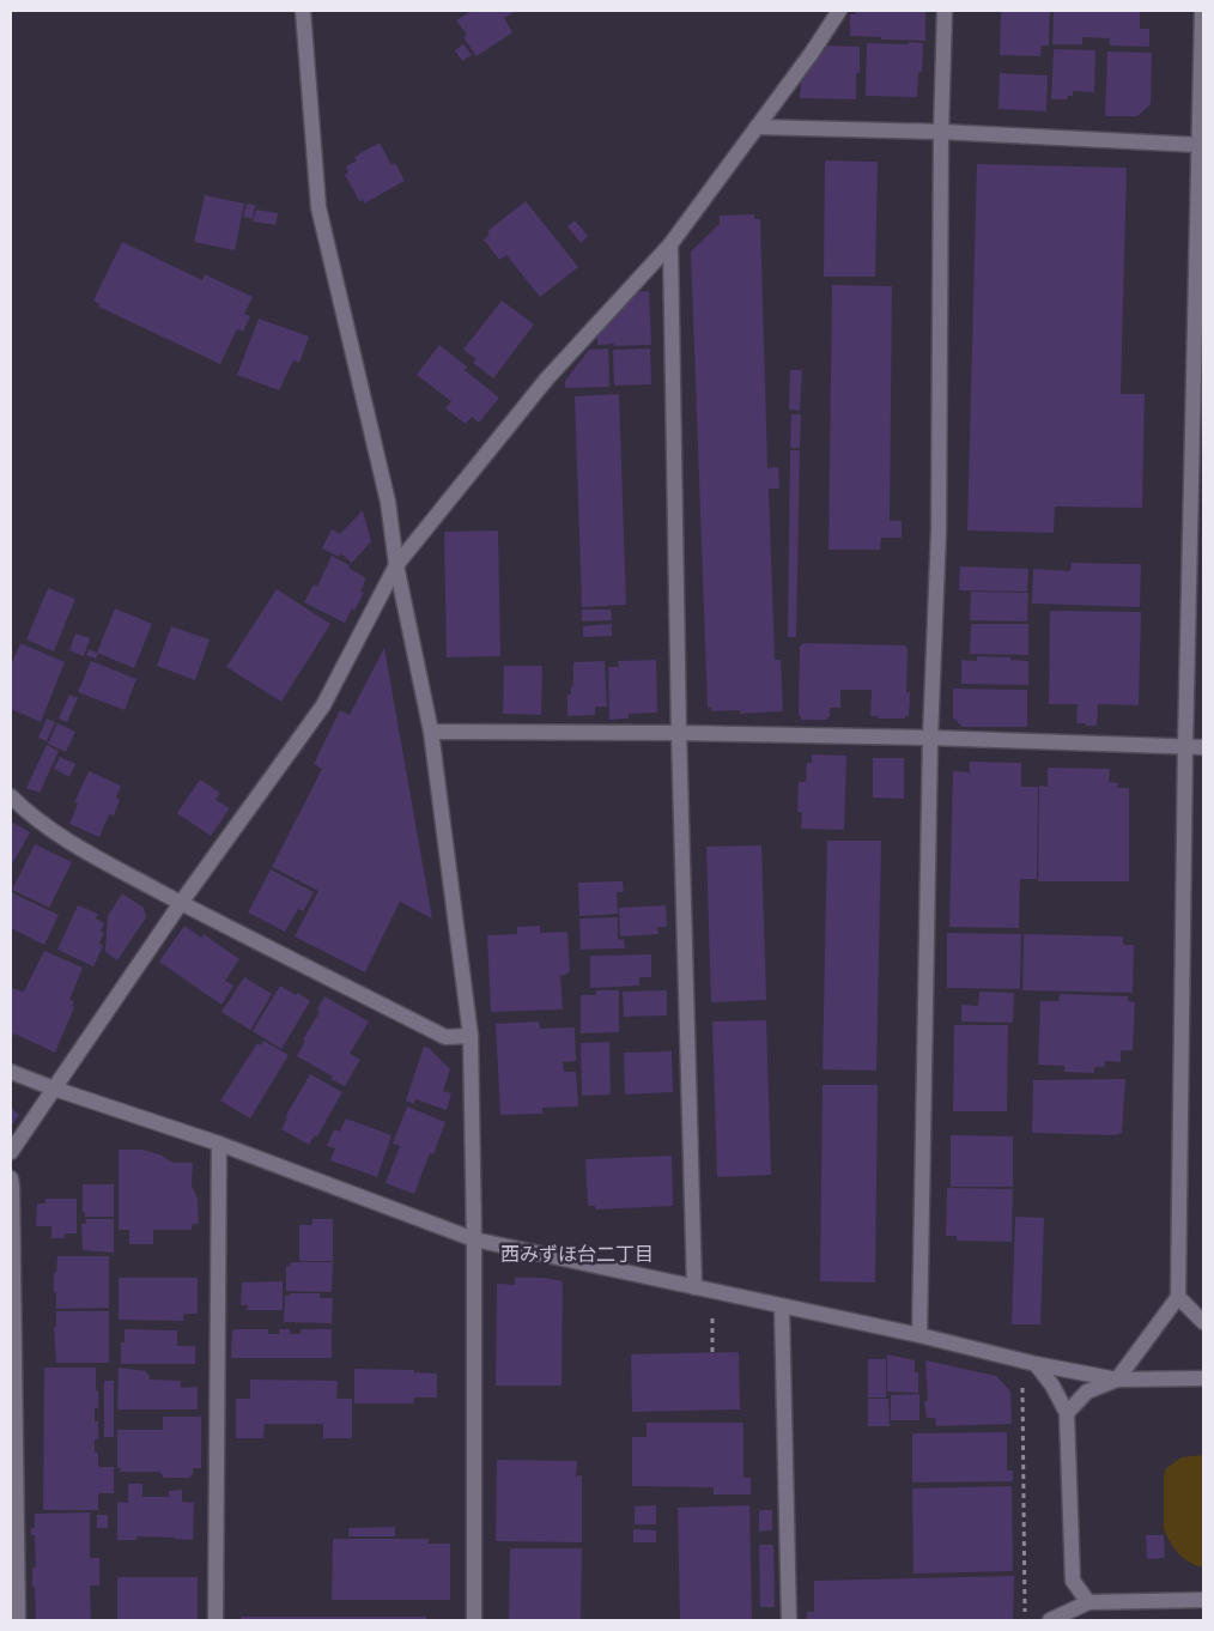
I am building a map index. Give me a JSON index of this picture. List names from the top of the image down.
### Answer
{
  "districts": ["西みずほ台二丁目"]
}
